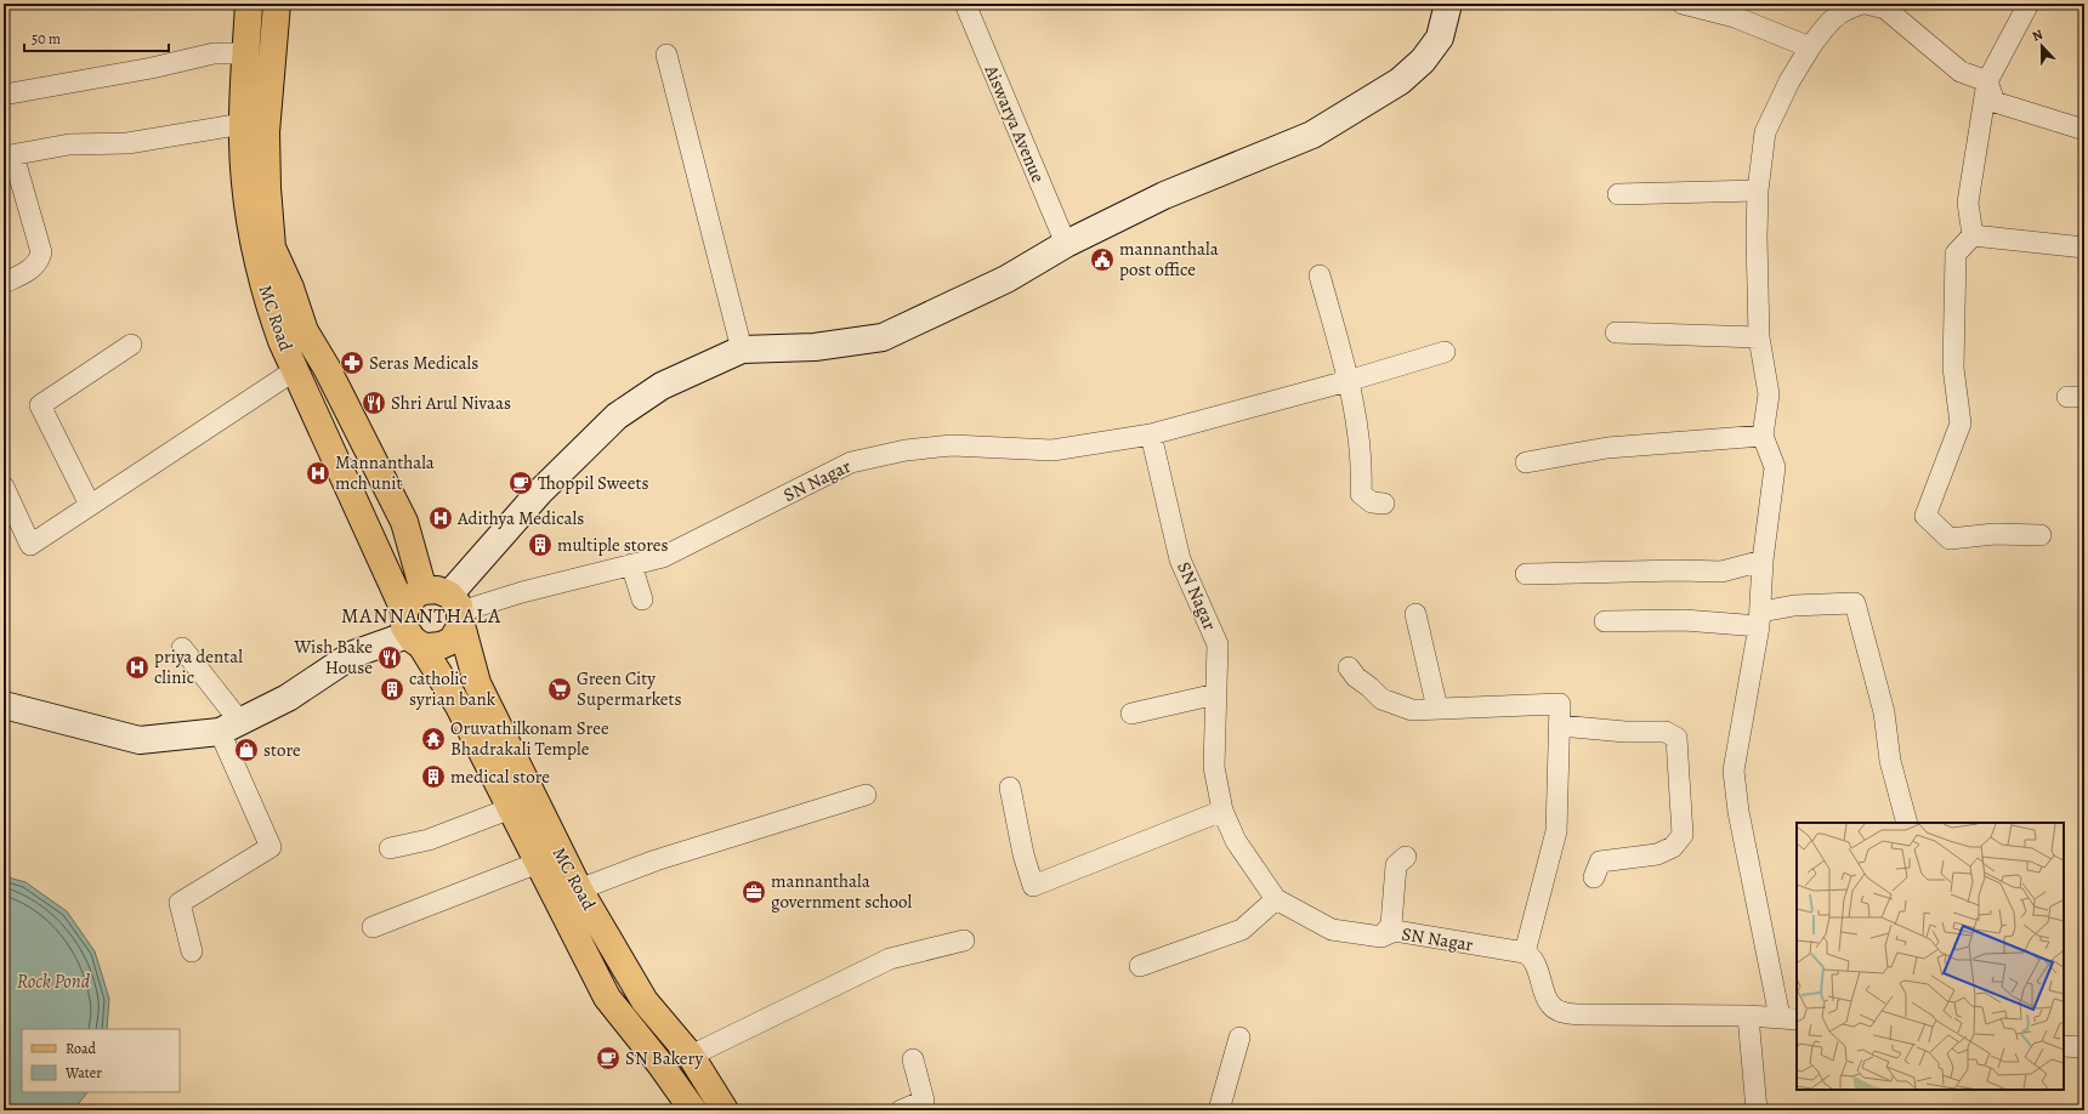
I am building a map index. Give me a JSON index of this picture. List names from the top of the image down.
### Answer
{
  "streets": {
    "main road": ["MC Road"],
    "street": ["Aiswarya Avenue", "SN Nagar"]
  },
  "crossings": [
    ["MC Road", "SN Nagar"]
  ],
  "districts": ["MANNANTHALA"],
  "water": ["Rock Pond"],
  "places": {
    "public building": ["mannanthala post office"],
    "pharmacy": ["Seras Medicals"],
    "restaurant": ["Shri Arul Nivaas", "Wish Bake House"],
    "hospital": ["Mannanthala mch unit", "Adithya Medicals", "priya dental clinic"],
    "cafe": ["Thoppil Sweets", "SN Bakery"],
    "building": ["multiple stores", "catholic syrian bank", "medical store"],
    "supermarket": ["Green City Supermarkets"],
    "temple": ["Oruvathilkonam Sree Bhadrakali Temple"],
    "shop": ["store"],
    "office": ["mannanthala government school"]
  },
  "legend": ["Road", "Water"],
  "scale_bar": "50 m",
  "north": "top"
}
